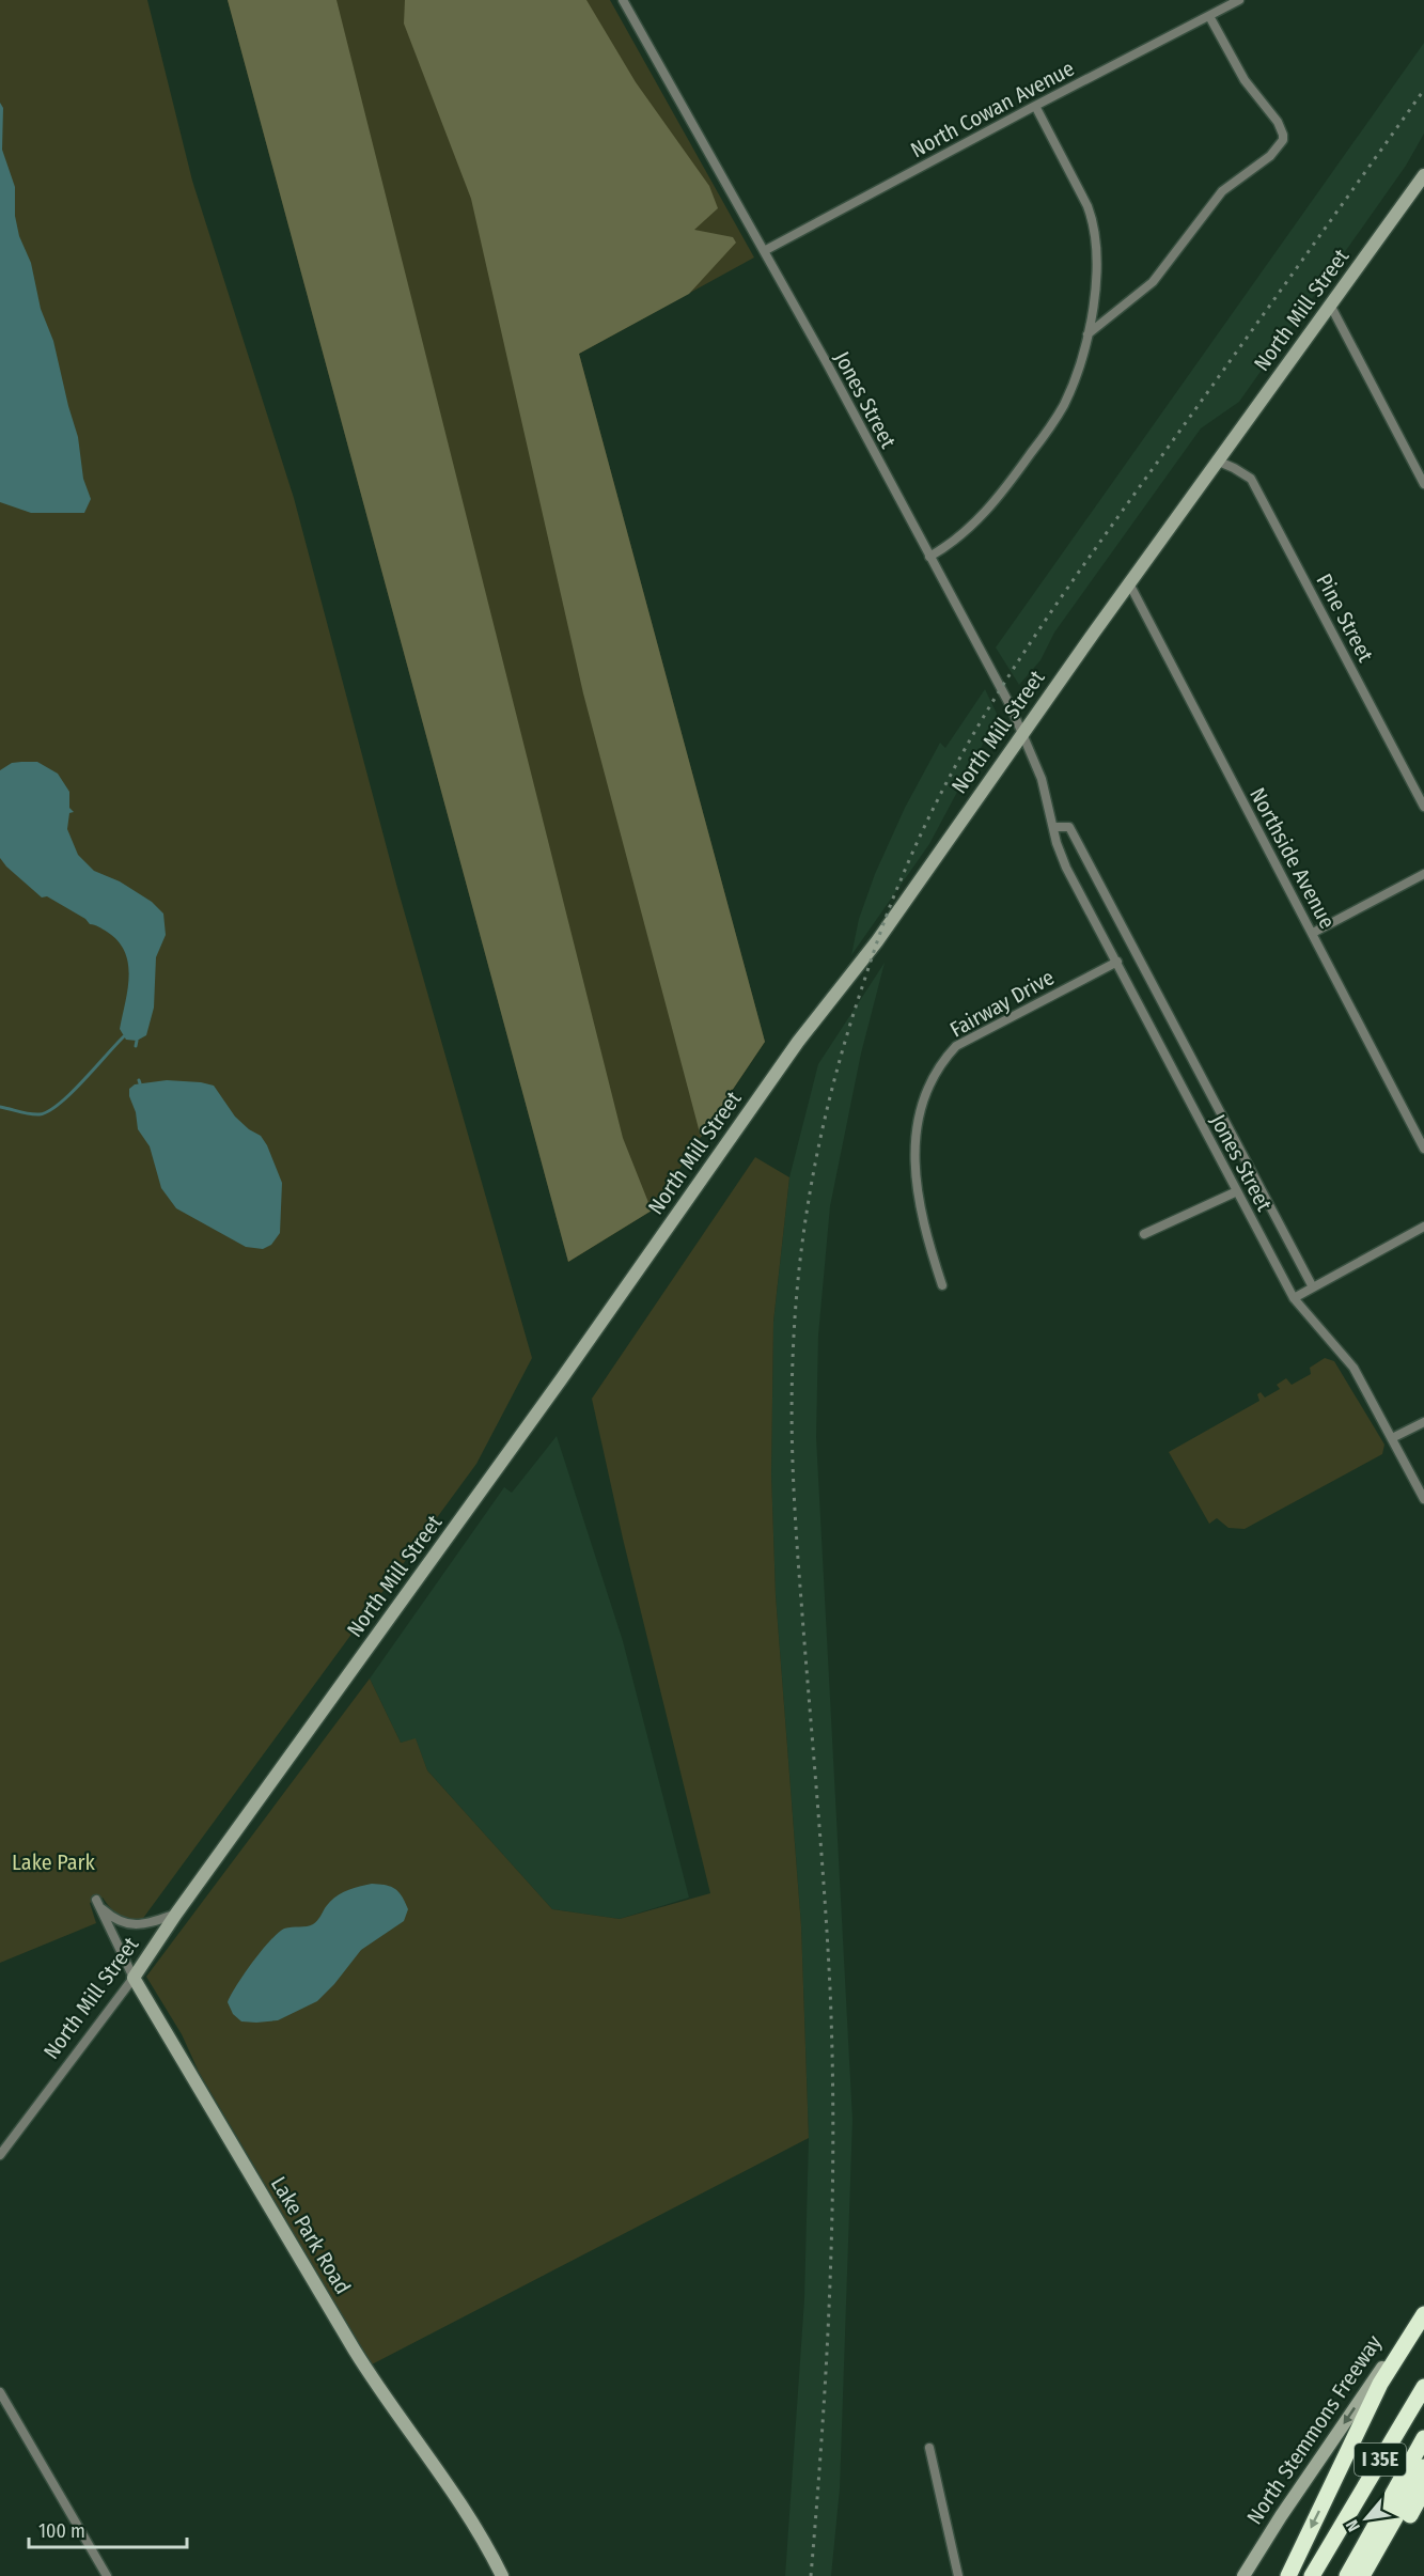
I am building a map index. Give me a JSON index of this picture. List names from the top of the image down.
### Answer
{
  "streets": {
    "highway": ["I 35E"],
    "main road": ["North Mill Street", "Lake Park Road", "North Stemmons Freeway"],
    "street": [
      "North Cowan Avenue",
      "Jones Street",
      "Pine Street",
      "Northside Avenue",
      "Fairway Drive"
    ]
  },
  "crossings": [
    ["North Cowan Avenue", "Jones Street"],
    ["North Mill Street", "Jones Street"],
    ["North Mill Street", "Pine Street"],
    ["North Mill Street", "Northside Avenue"],
    ["North Mill Street", "Lake Park Road"],
    ["Jones Street", "Fairway Drive"]
  ],
  "one_way": ["North Stemmons Freeway"],
  "parks": ["Lake Park"],
  "scale_bar": "100 m",
  "north": "bottom left"
}
